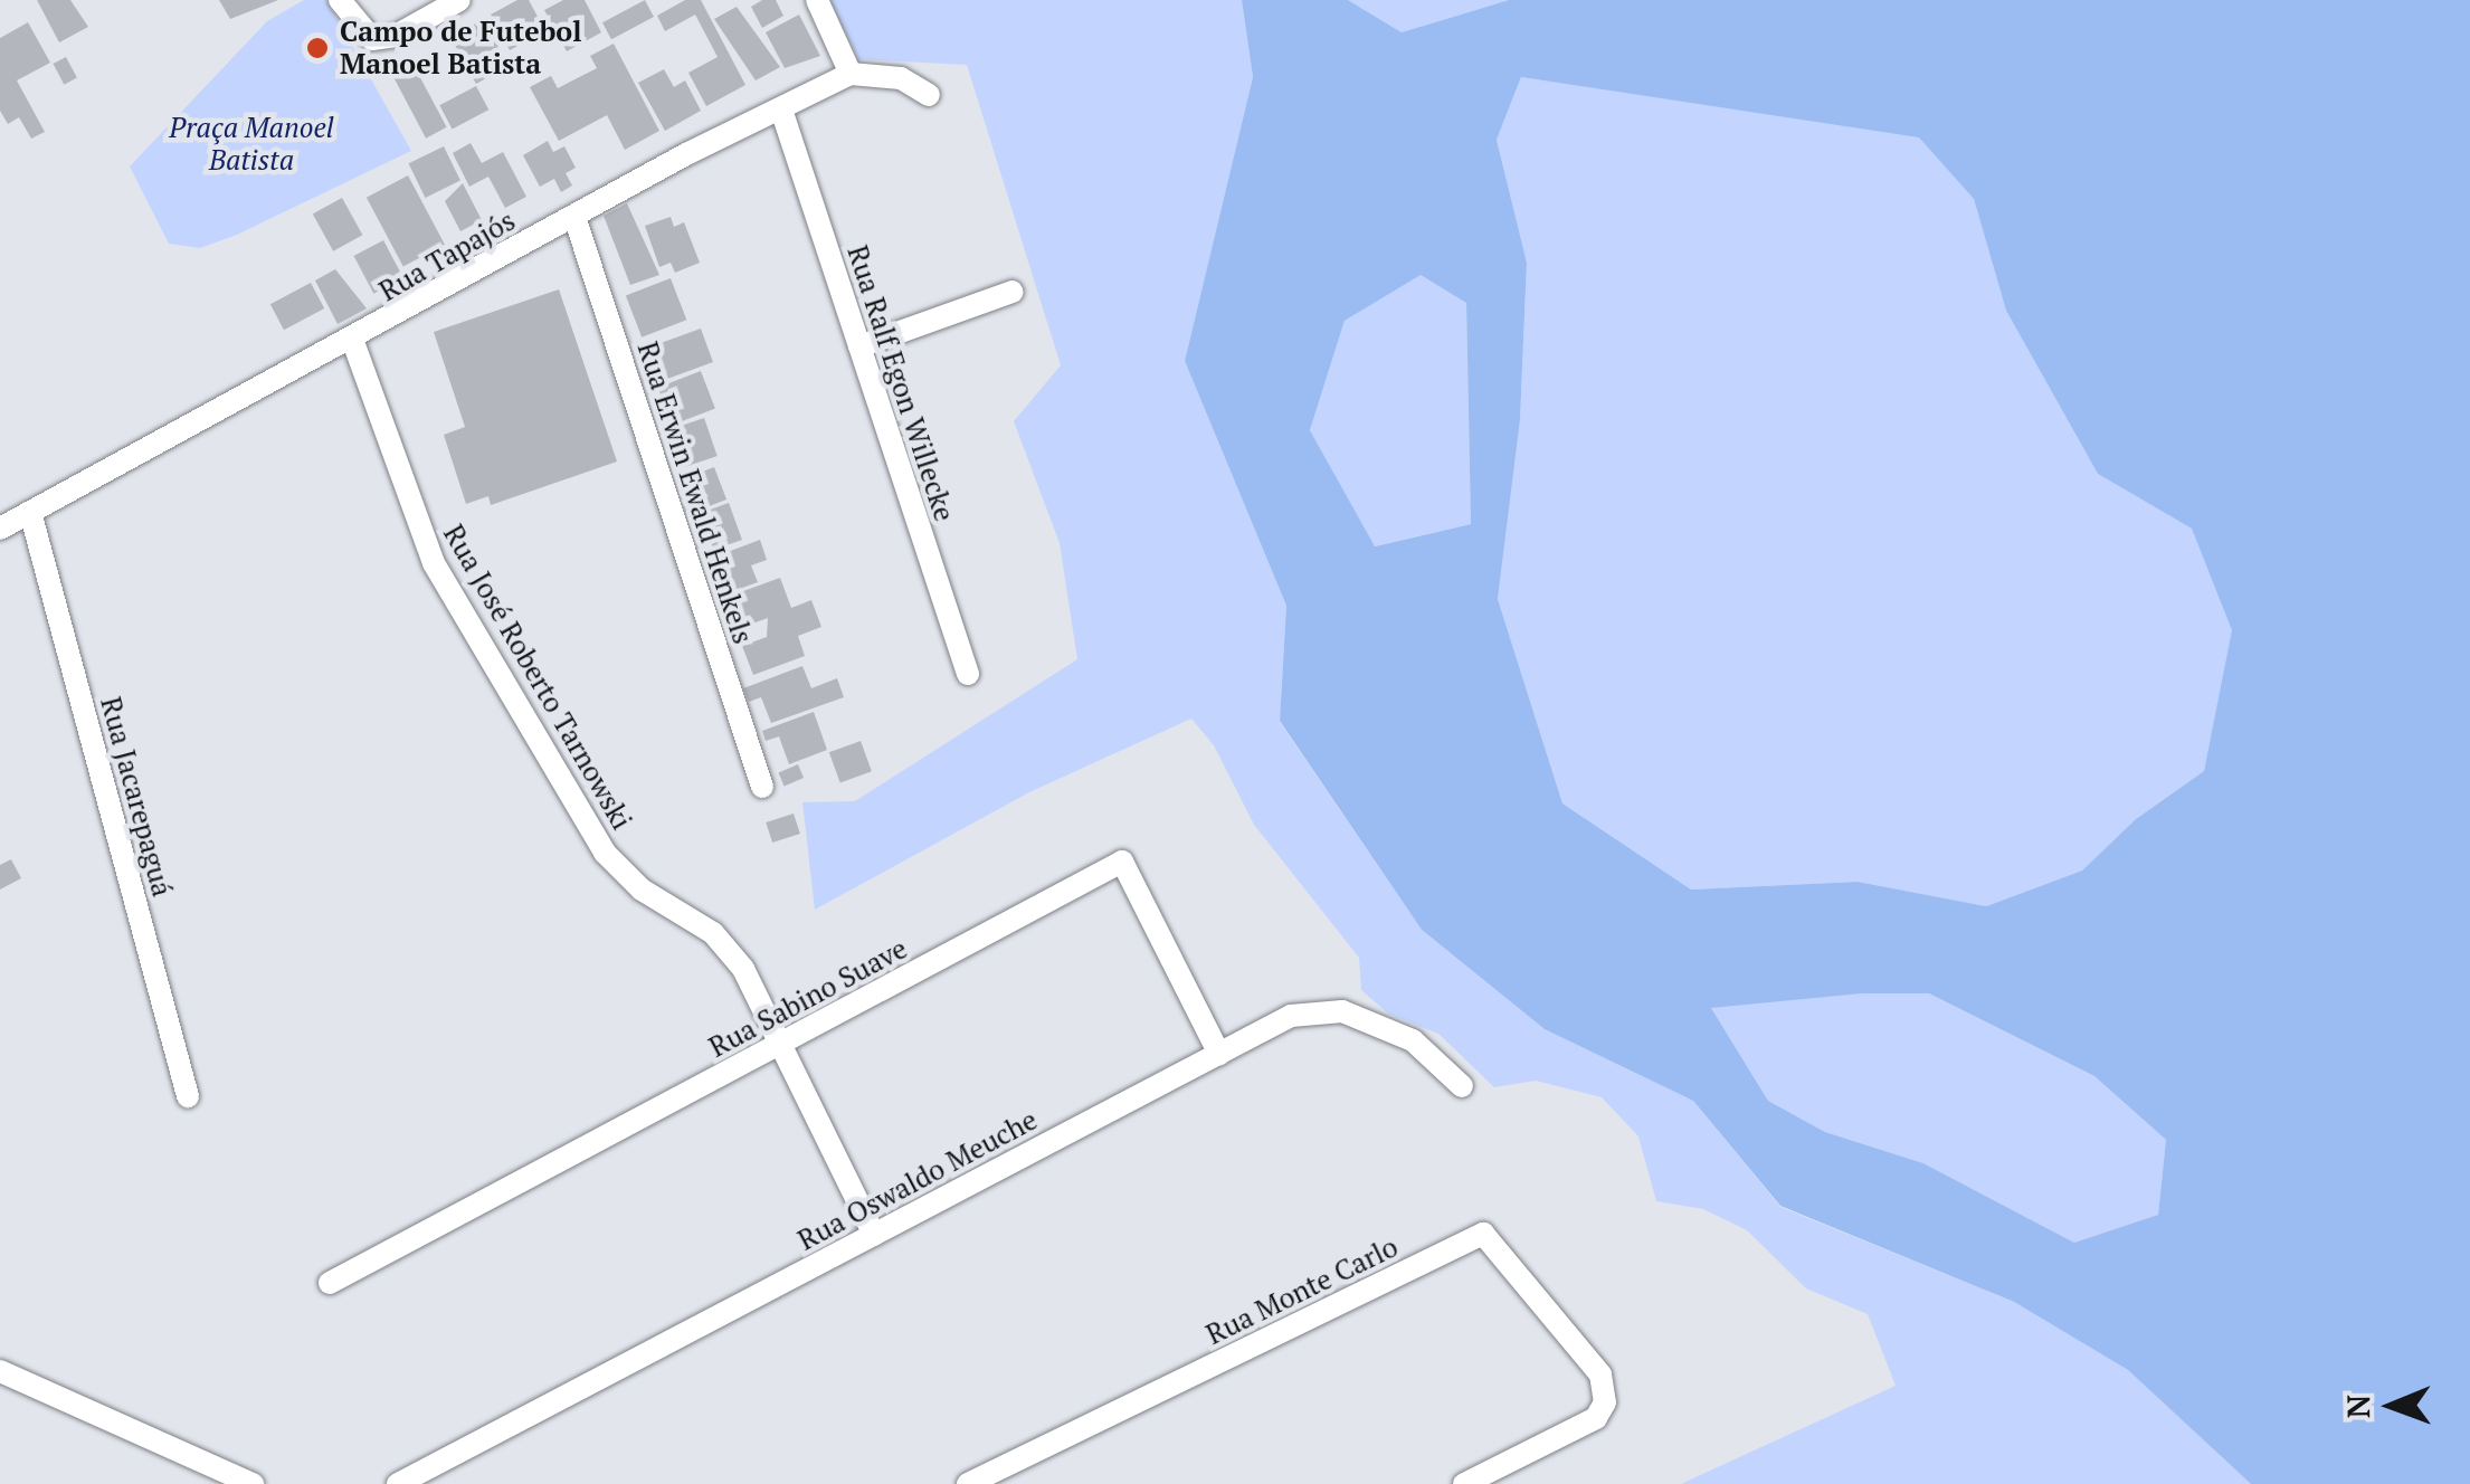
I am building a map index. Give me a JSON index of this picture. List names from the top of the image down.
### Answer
{
  "streets": {
    "street": [
      "Rua Tapajós",
      "Rua Ralf Egon Willecke",
      "Rua Erwin Ewald Henkels",
      "Rua José Roberto Tarnowski",
      "Rua Jacarepaguá",
      "Rua Sabino Suave",
      "Rua Oswaldo Meuche",
      "Rua Monte Carlo"
    ]
  },
  "crossings": [
    ["Rua Tapajós", "Rua Ralf Egon Willecke"],
    ["Rua Tapajós", "Rua Erwin Ewald Henkels"],
    ["Rua Tapajós", "Rua José Roberto Tarnowski"],
    ["Rua Tapajós", "Rua Jacarepaguá"],
    ["Rua José Roberto Tarnowski", "Rua Sabino Suave"],
    ["Rua José Roberto Tarnowski", "Rua Oswaldo Meuche"],
    ["Rua Sabino Suave", "Rua Oswaldo Meuche"]
  ],
  "parks": ["Praça Manoel Batista"],
  "places": ["Campo de Futebol Manoel Batista"],
  "north": "left"
}
